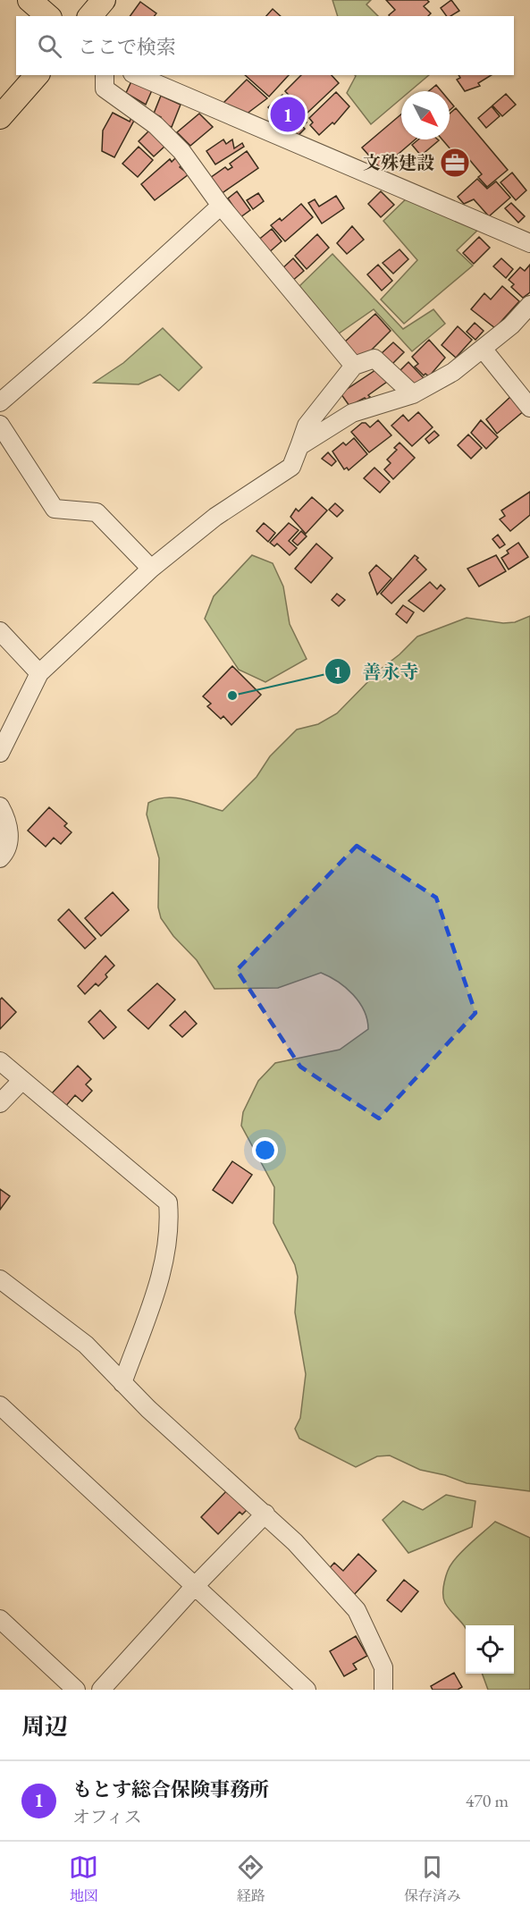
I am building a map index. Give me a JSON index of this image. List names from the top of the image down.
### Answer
{
  "places": {
    "office": ["文殊建設"],
    "other": ["善永寺"]
  },
  "north": "bottom right",
  "page": {
    "search": "ここで検索",
    "pins": "1",
    "heading": "周辺",
    "list": [
      {
        "mark": "1",
        "name": "もとす総合保険事務所",
        "note": "オフィス",
        "value": "470 m"
      }
    ],
    "nav": ["地図", "経路", "保存済み"]
  }
}
